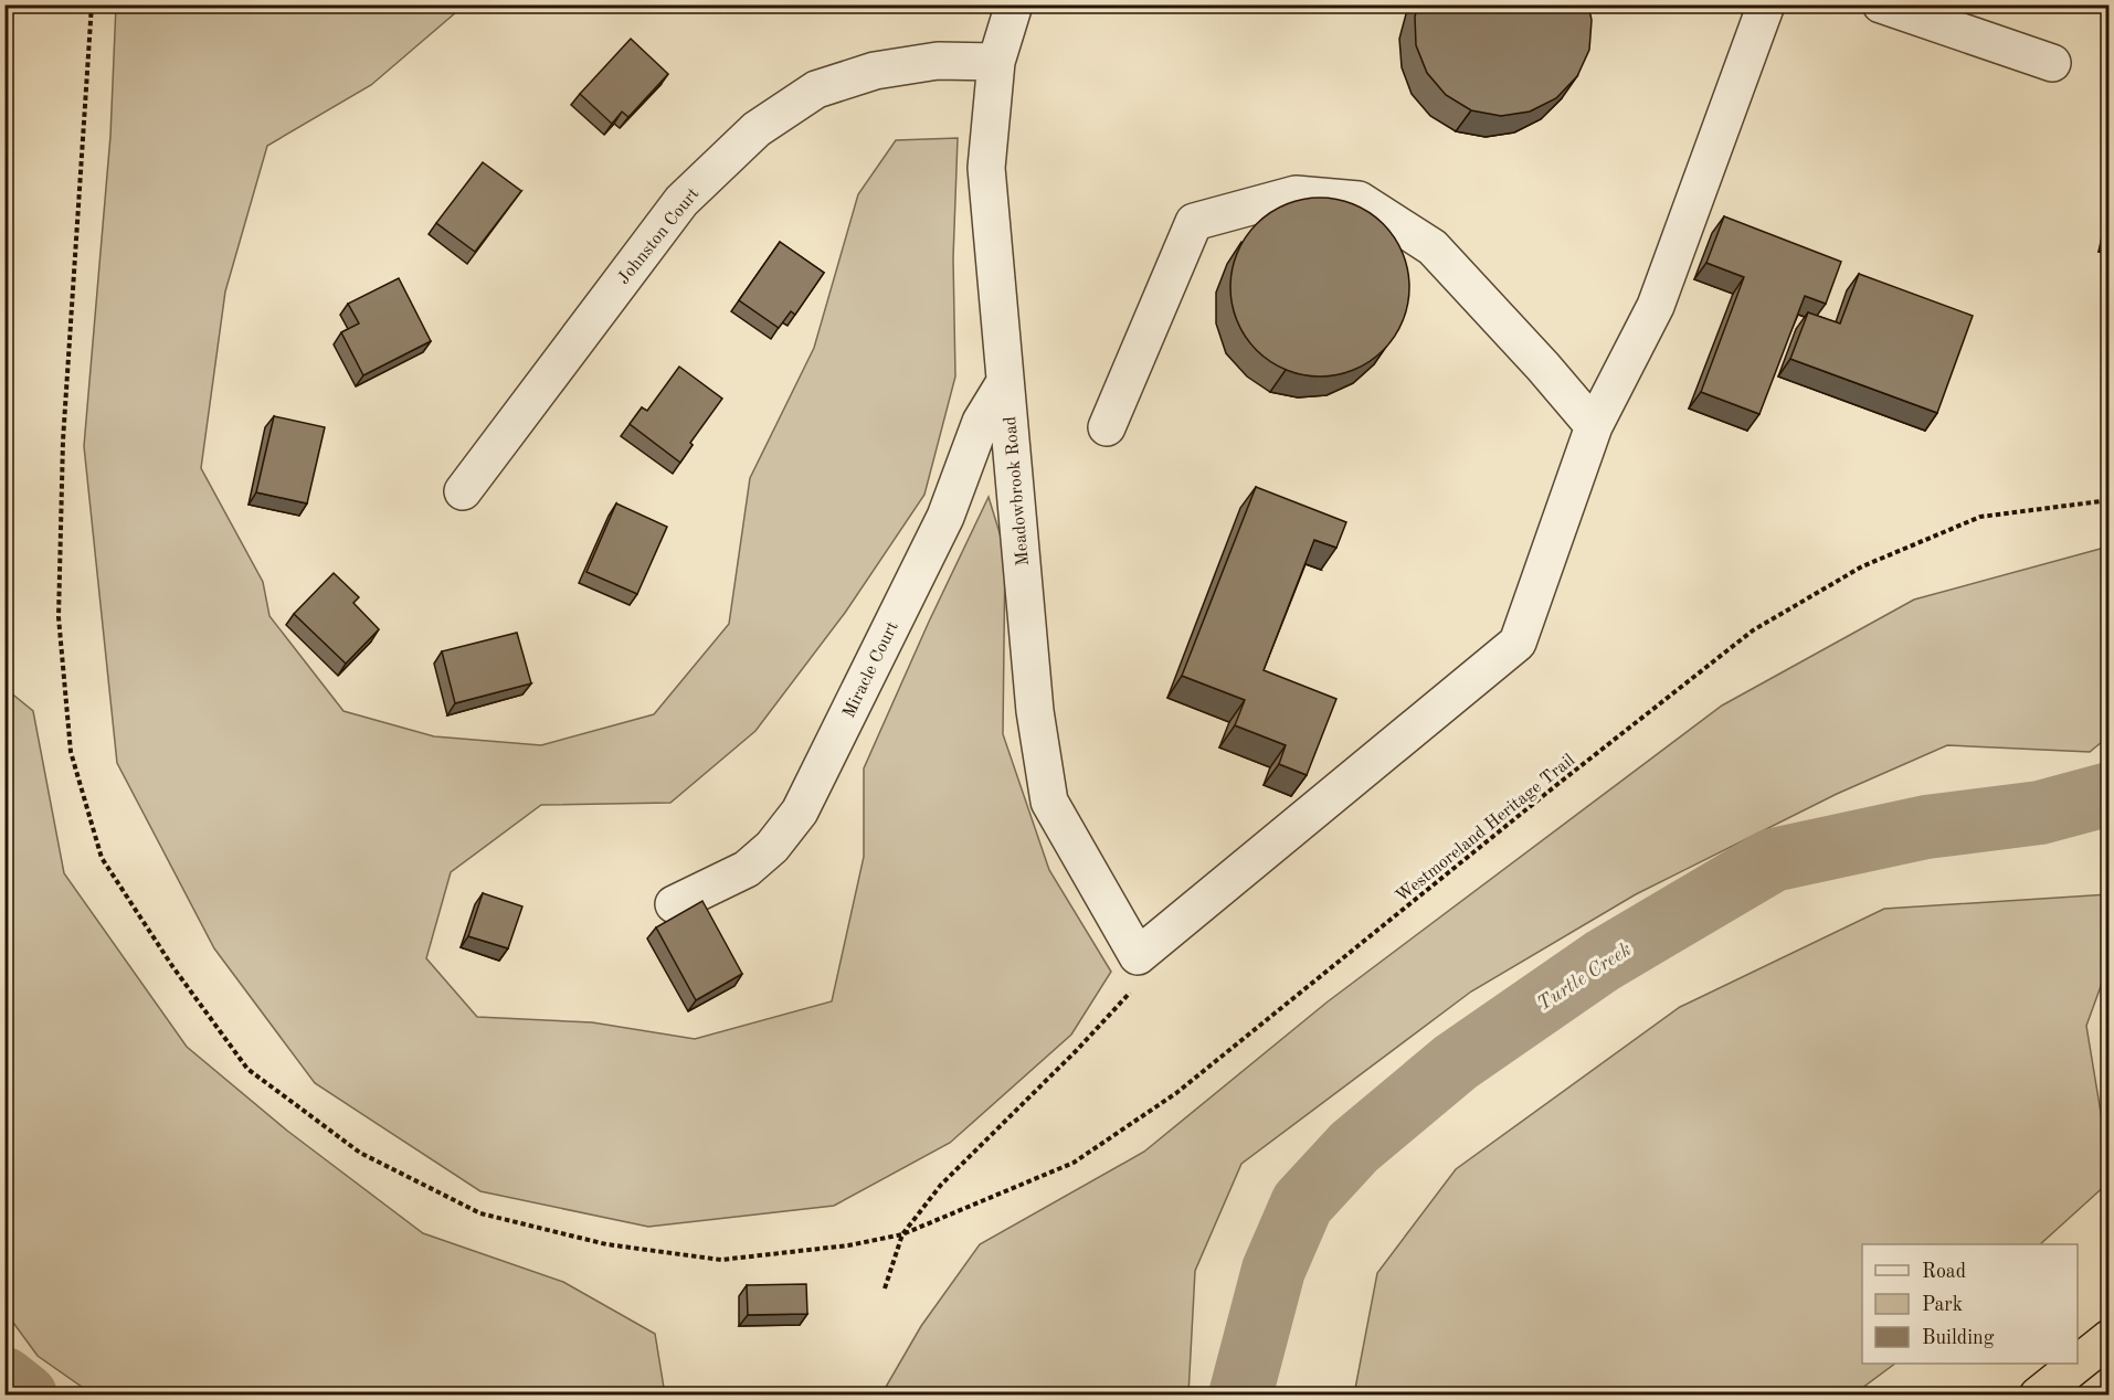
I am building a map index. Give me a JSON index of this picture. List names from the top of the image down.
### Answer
{
  "streets": {
    "street": ["Johnston Court", "Meadowbrook Road", "Miracle Court"],
    "path": ["Westmoreland Heritage Trail"]
  },
  "crossings": [
    ["Johnston Court", "Meadowbrook Road"],
    ["Meadowbrook Road", "Miracle Court"]
  ],
  "water": ["Turtle Creek"],
  "legend": ["Road", "Park", "Building"]
}
